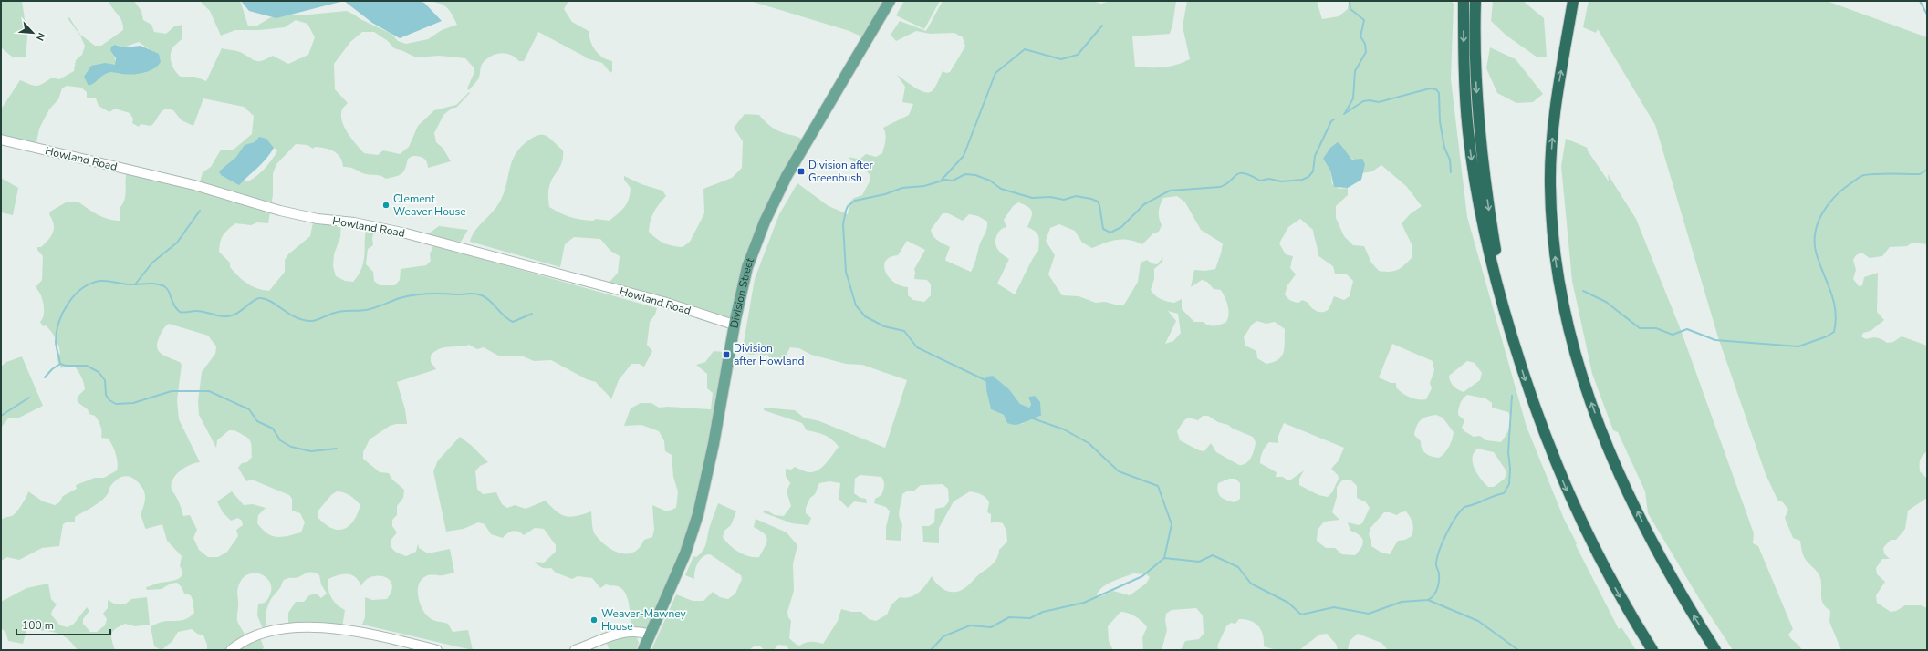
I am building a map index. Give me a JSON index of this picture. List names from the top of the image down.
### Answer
{
  "streets": {
    "main road": ["Division Street"],
    "street": ["Howland Road"]
  },
  "crossings": [
    ["Howland Road", "Division Street"]
  ],
  "places": {
    "transit": ["Division after Greenbush", "Division after Howland"],
    "other": ["Clement Weaver House", "Weaver-Mawney House"]
  },
  "scale_bar": "100 m",
  "north": "bottom right"
}
